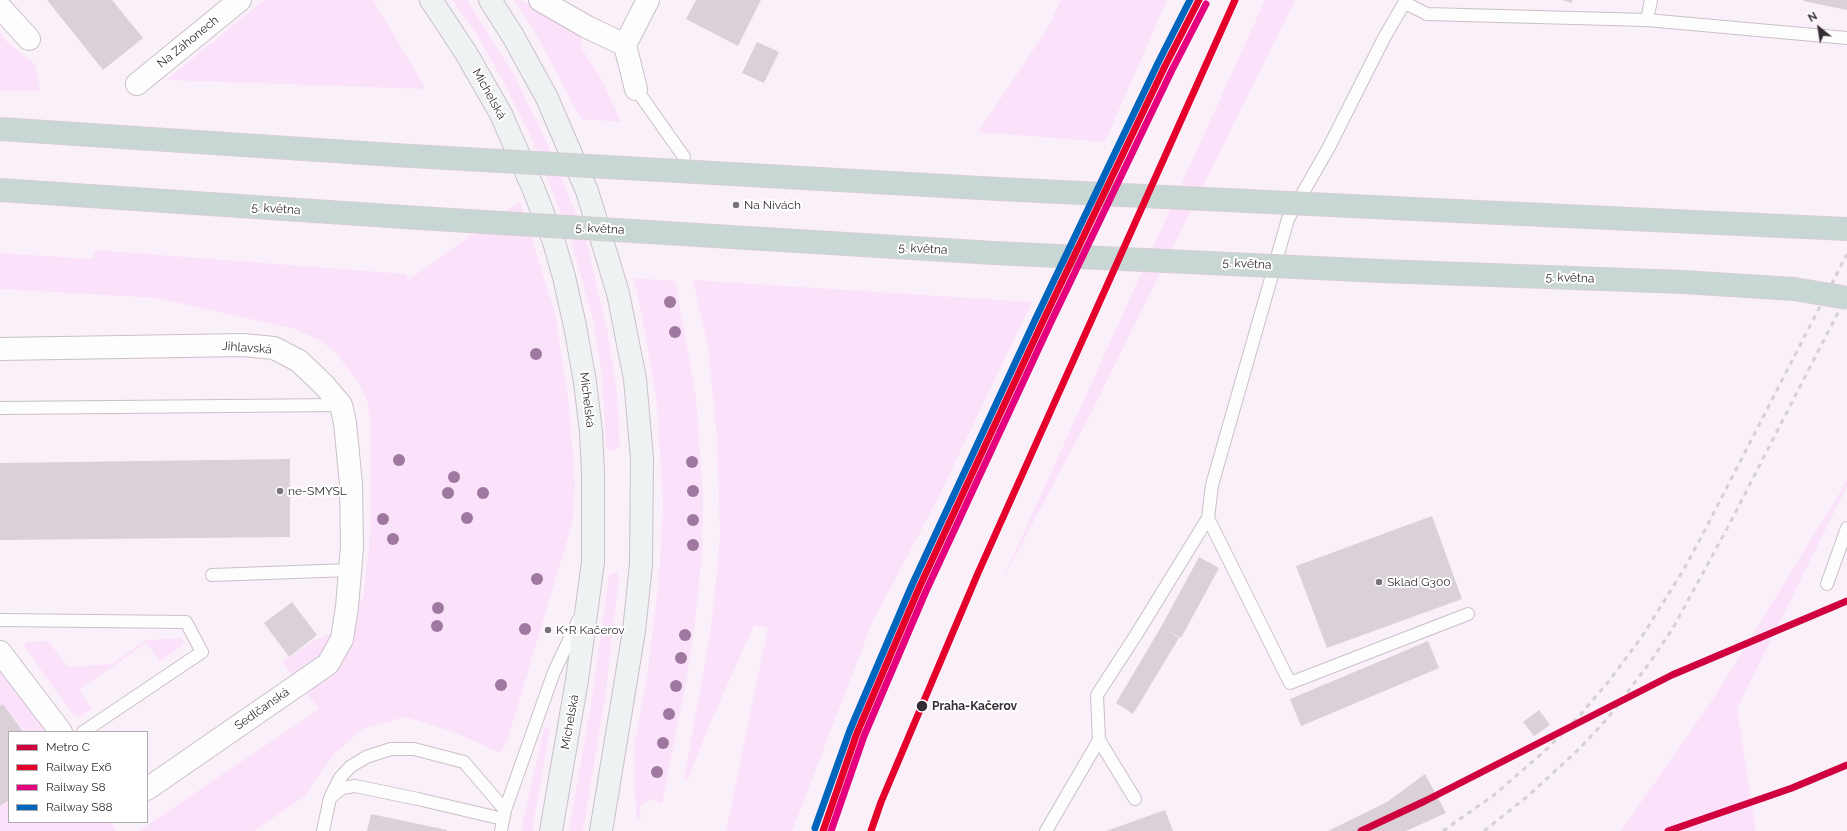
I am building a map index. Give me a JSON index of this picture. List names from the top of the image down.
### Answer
{
  "streets": {
    "highway": ["5. května"],
    "main road": ["Michelská"],
    "street": ["Na Záhonech", "Jihlavská", "Sedlčanská"]
  },
  "crossings": [
    ["Jihlavská", "Sedlčanská"]
  ],
  "places": [
    "Na Nivách",
    "ne-SMYSL",
    "Sklad G300",
    "K+R Kačerov",
    "Praha-Kačerov"
  ],
  "lines": [
    "rail line Ex6",
    "rail line S88",
    "rail line S8",
    "metro line C"
  ],
  "legend": [
    "Metro C",
    "Railway Ex6",
    "Railway S8",
    "Railway S88"
  ],
  "north": "top left"
}
